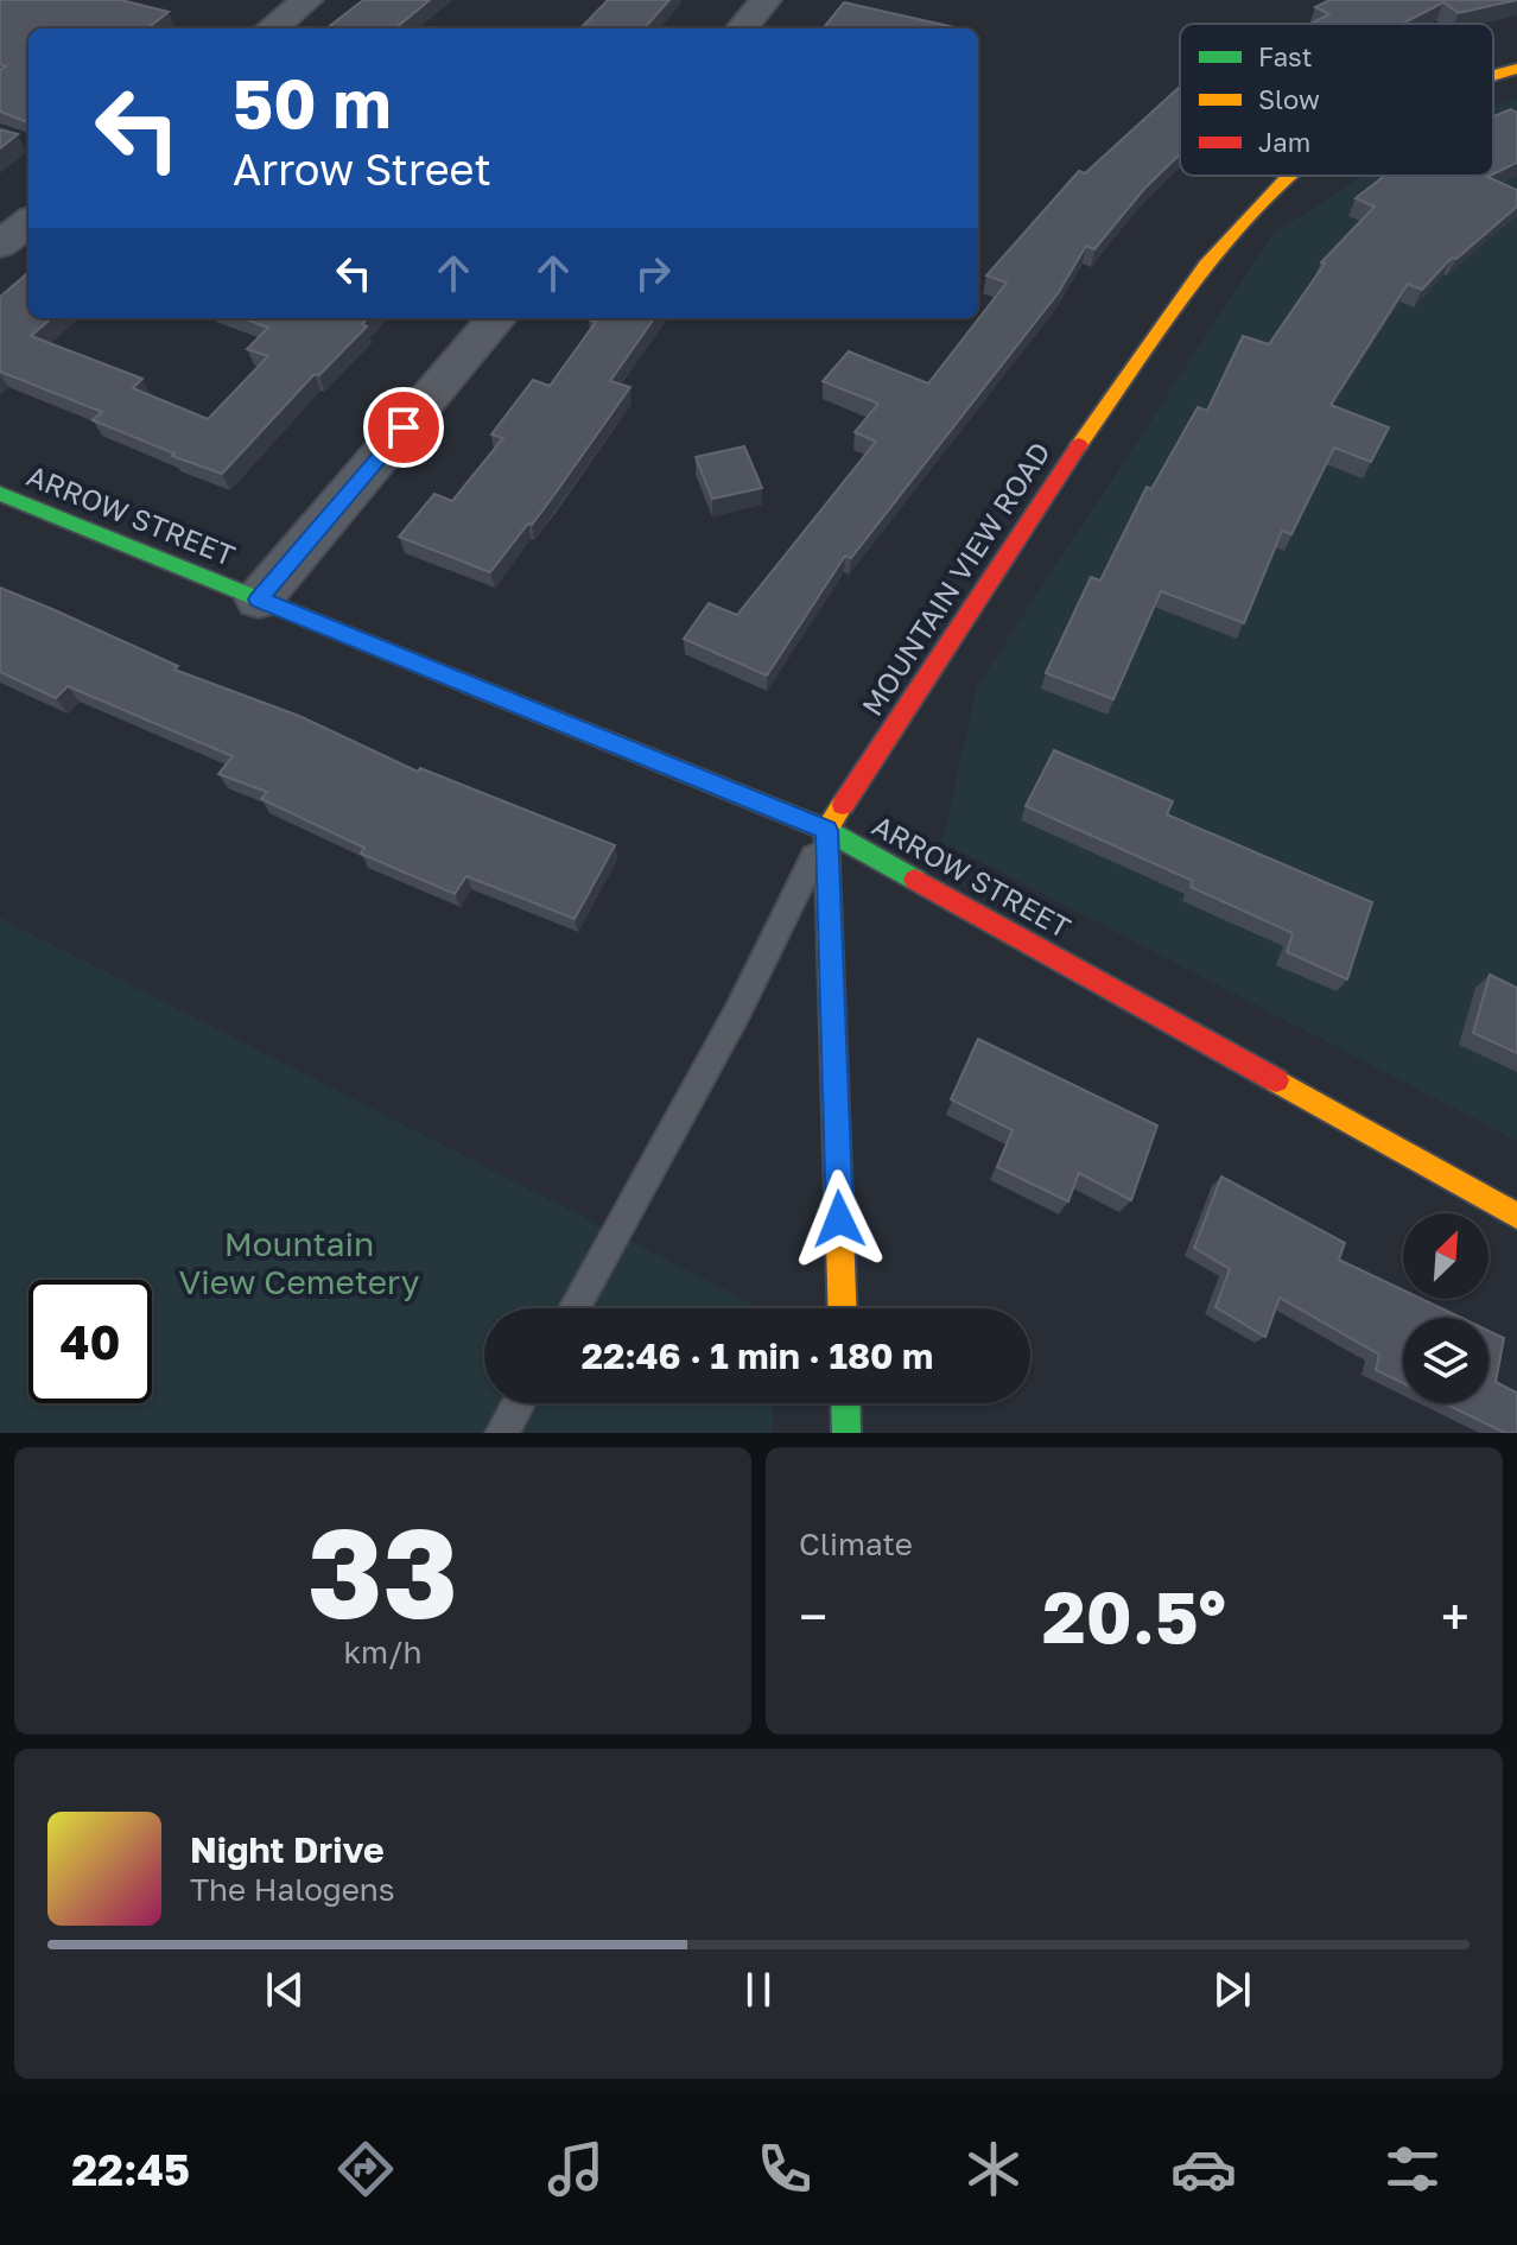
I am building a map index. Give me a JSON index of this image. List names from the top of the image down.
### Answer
{
  "streets": {
    "street": ["ARROW STREET", "MOUNTAIN VIEW ROAD"]
  },
  "crossings": [
    ["ARROW STREET", "MOUNTAIN VIEW ROAD"]
  ],
  "parks": ["Mountain View Cemetery"],
  "legend": ["Fast", "Slow", "Jam"],
  "north": "top right",
  "page": {
    "turn": ["50 m", "Arrow Street"],
    "limit": "40",
    "trip": "22:46 · 1 min · 180 m",
    "tile": [
      ["33", "km/h"],
      "Climate"
    ],
    "heat": ["−", "20.5°", "+"],
    "song": ["Night Drive", "The Halogens"],
    "tabs": "22:45"
  }
}
